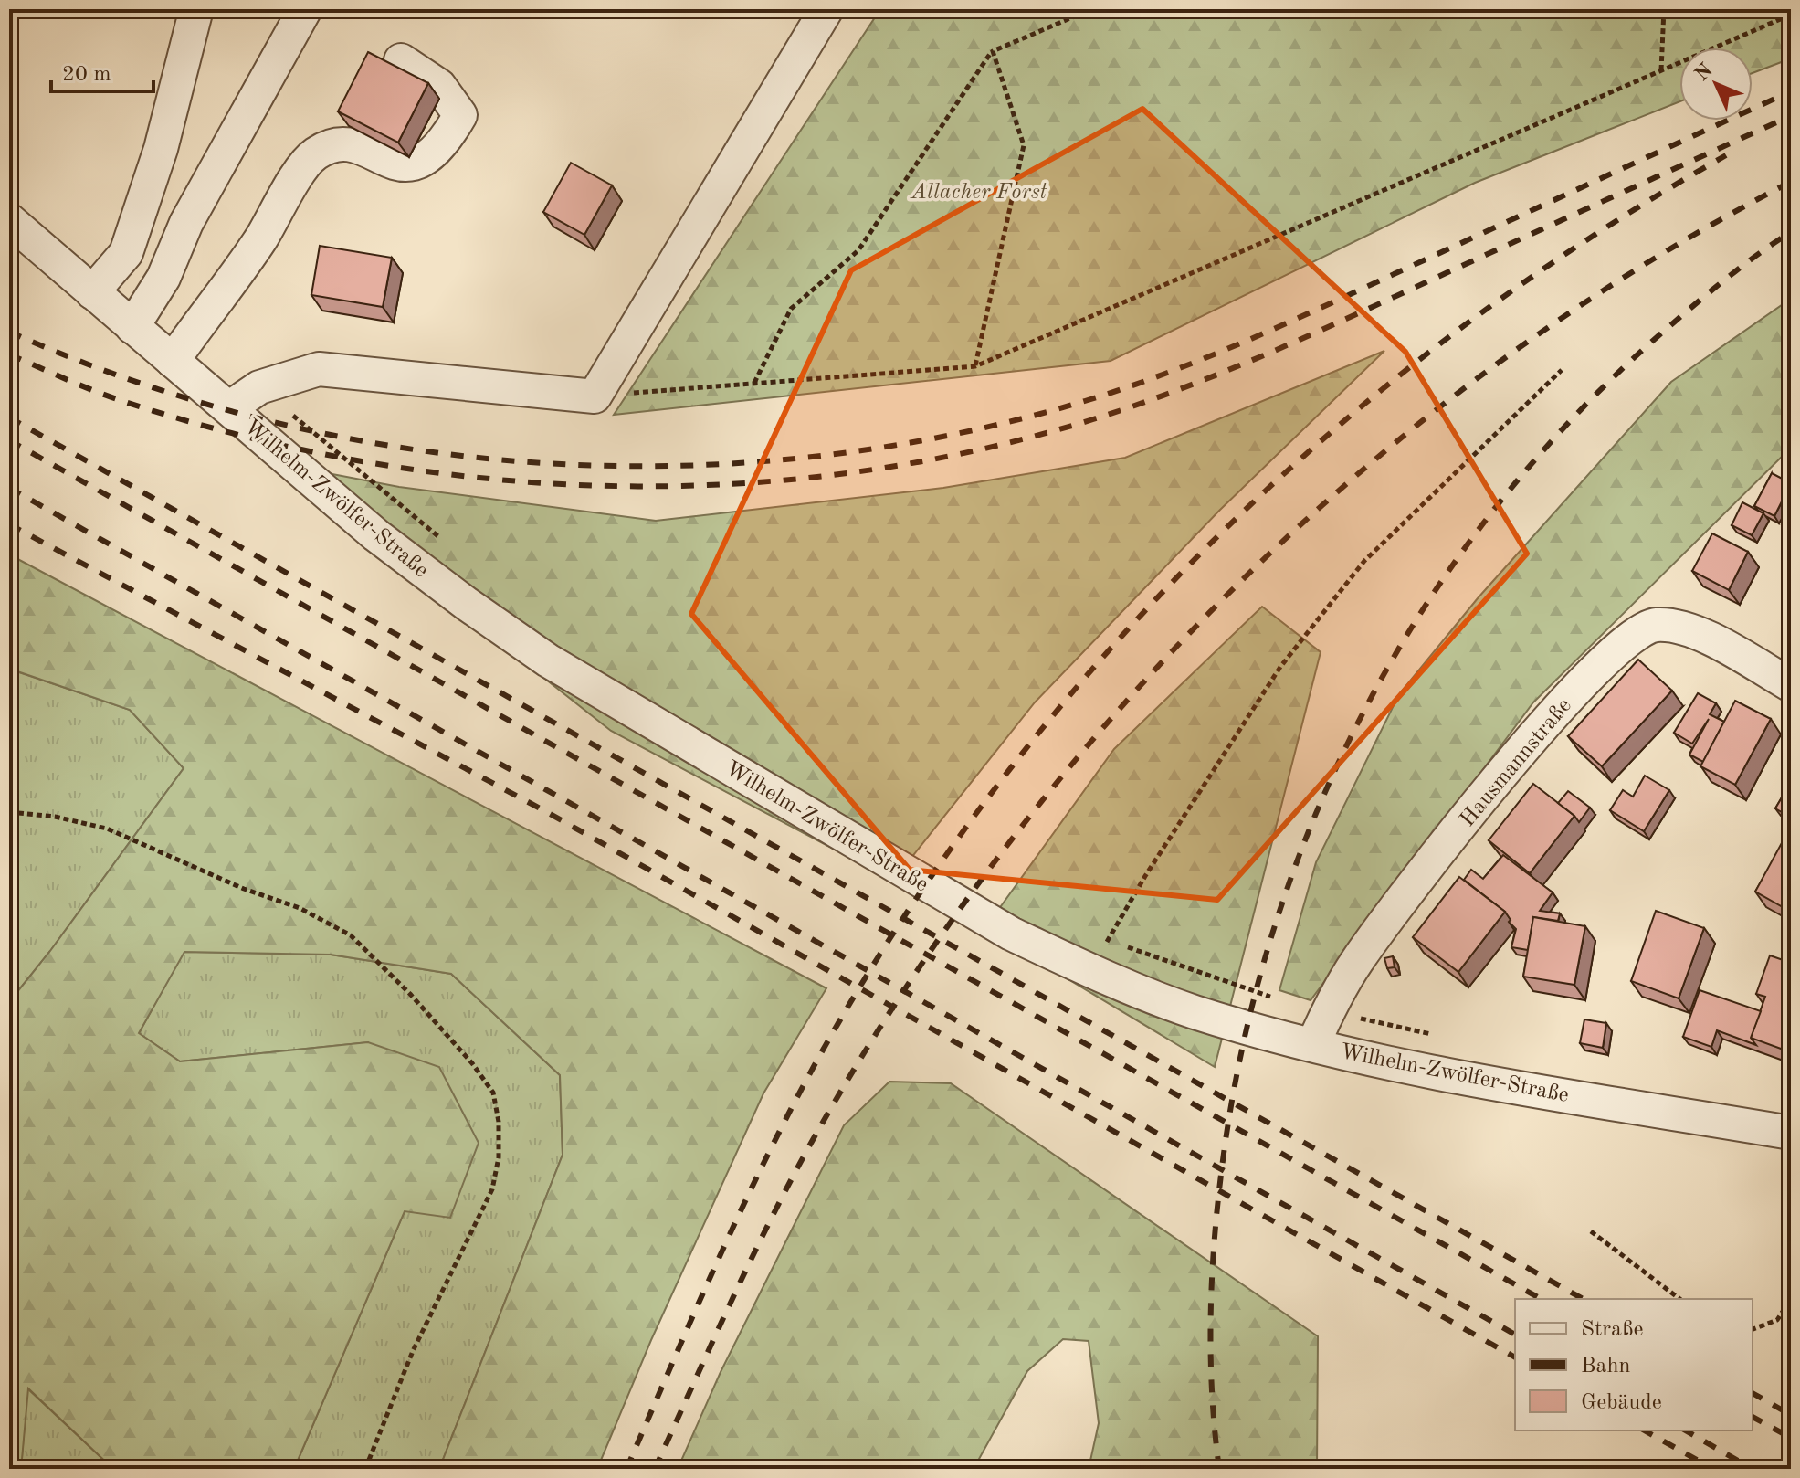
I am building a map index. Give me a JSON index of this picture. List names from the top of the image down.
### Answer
{
  "streets": {
    "street": ["Wilhelm-Zwölfer-Straße", "Hausmannstraße"]
  },
  "crossings": [
    ["Wilhelm-Zwölfer-Straße", "Hausmannstraße"]
  ],
  "parks": ["Allacher Forst"],
  "legend": ["Straße", "Bahn", "Gebäude"],
  "scale_bar": "20 m",
  "north": "top left"
}
